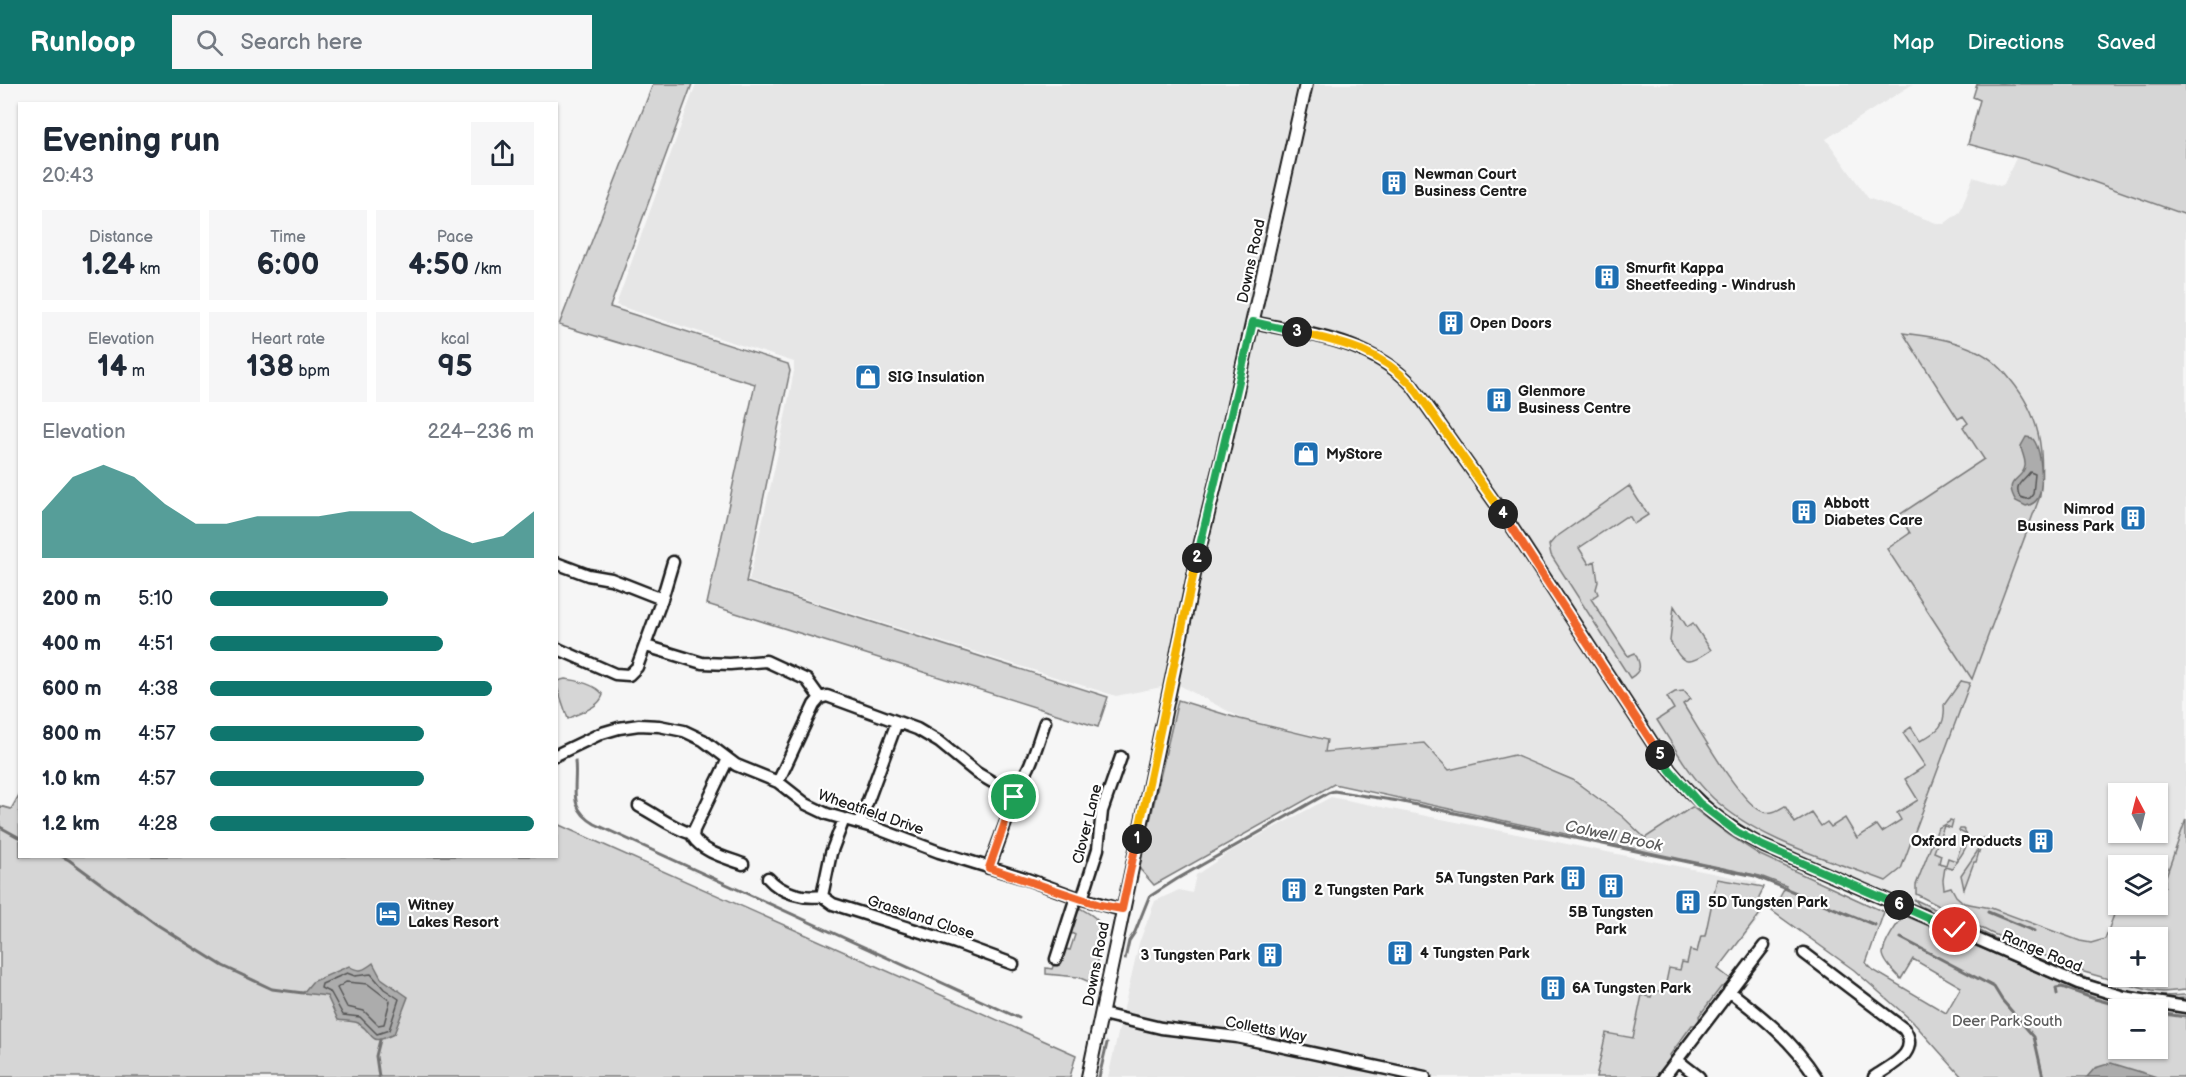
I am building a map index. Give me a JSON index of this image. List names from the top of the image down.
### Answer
{
  "streets": {
    "street": [
      "Downs Road",
      "Wheatfield Drive",
      "Clover Lane",
      "Grassland Close",
      "Range Road",
      "Colletts Way"
    ]
  },
  "crossings": [
    ["Downs Road", "Wheatfield Drive"],
    ["Downs Road", "Range Road"],
    ["Downs Road", "Colletts Way"],
    ["Wheatfield Drive", "Clover Lane"]
  ],
  "water": ["Colwell Brook"],
  "parks": ["Deer Park South"],
  "places": {
    "building": [
      "Newman Court Business Centre",
      "Smurfit Kappa Sheetfeeding - Windrush",
      "Open Doors",
      "Glenmore Business Centre",
      "Abbott Diabetes Care",
      "Nimrod Business Park",
      "Oxford Products",
      "5A Tungsten Park",
      "5B Tungsten Park",
      "2 Tungsten Park",
      "5D Tungsten Park",
      "4 Tungsten Park",
      "3 Tungsten Park",
      "6A Tungsten Park"
    ],
    "shop": ["SIG Insulation", "MyStore"],
    "hotel": ["Witney Lakes Resort"]
  },
  "north": "top",
  "page": {
    "header": "Runloop",
    "search": "Search here",
    "nav": ["Map", "Directions", "Saved"],
    "heading": ["Evening run", "20:43"],
    "stats": [
      ["Distance", "1.24 km"],
      ["Time", "6:00"],
      ["Pace", "4:50 /km"],
      ["Elevation", "14 m"],
      ["Heart rate", "138 bpm"],
      ["kcal", "95"]
    ],
    "pins": [
      "3",
      "4",
      "2",
      "5",
      "1",
      "6"
    ],
    "chart": ["Elevation", "224–236 m"],
    "list": [
      {
        "name": "200 m",
        "note": "5:10"
      },
      {
        "name": "400 m",
        "note": "4:51"
      },
      {
        "name": "600 m",
        "note": "4:38"
      },
      {
        "name": "800 m",
        "note": "4:57"
      },
      {
        "name": "1.0 km",
        "note": "4:57"
      },
      {
        "name": "1.2 km",
        "note": "4:28"
      }
    ],
    "map_buttons": ["+", "−"]
  }
}
